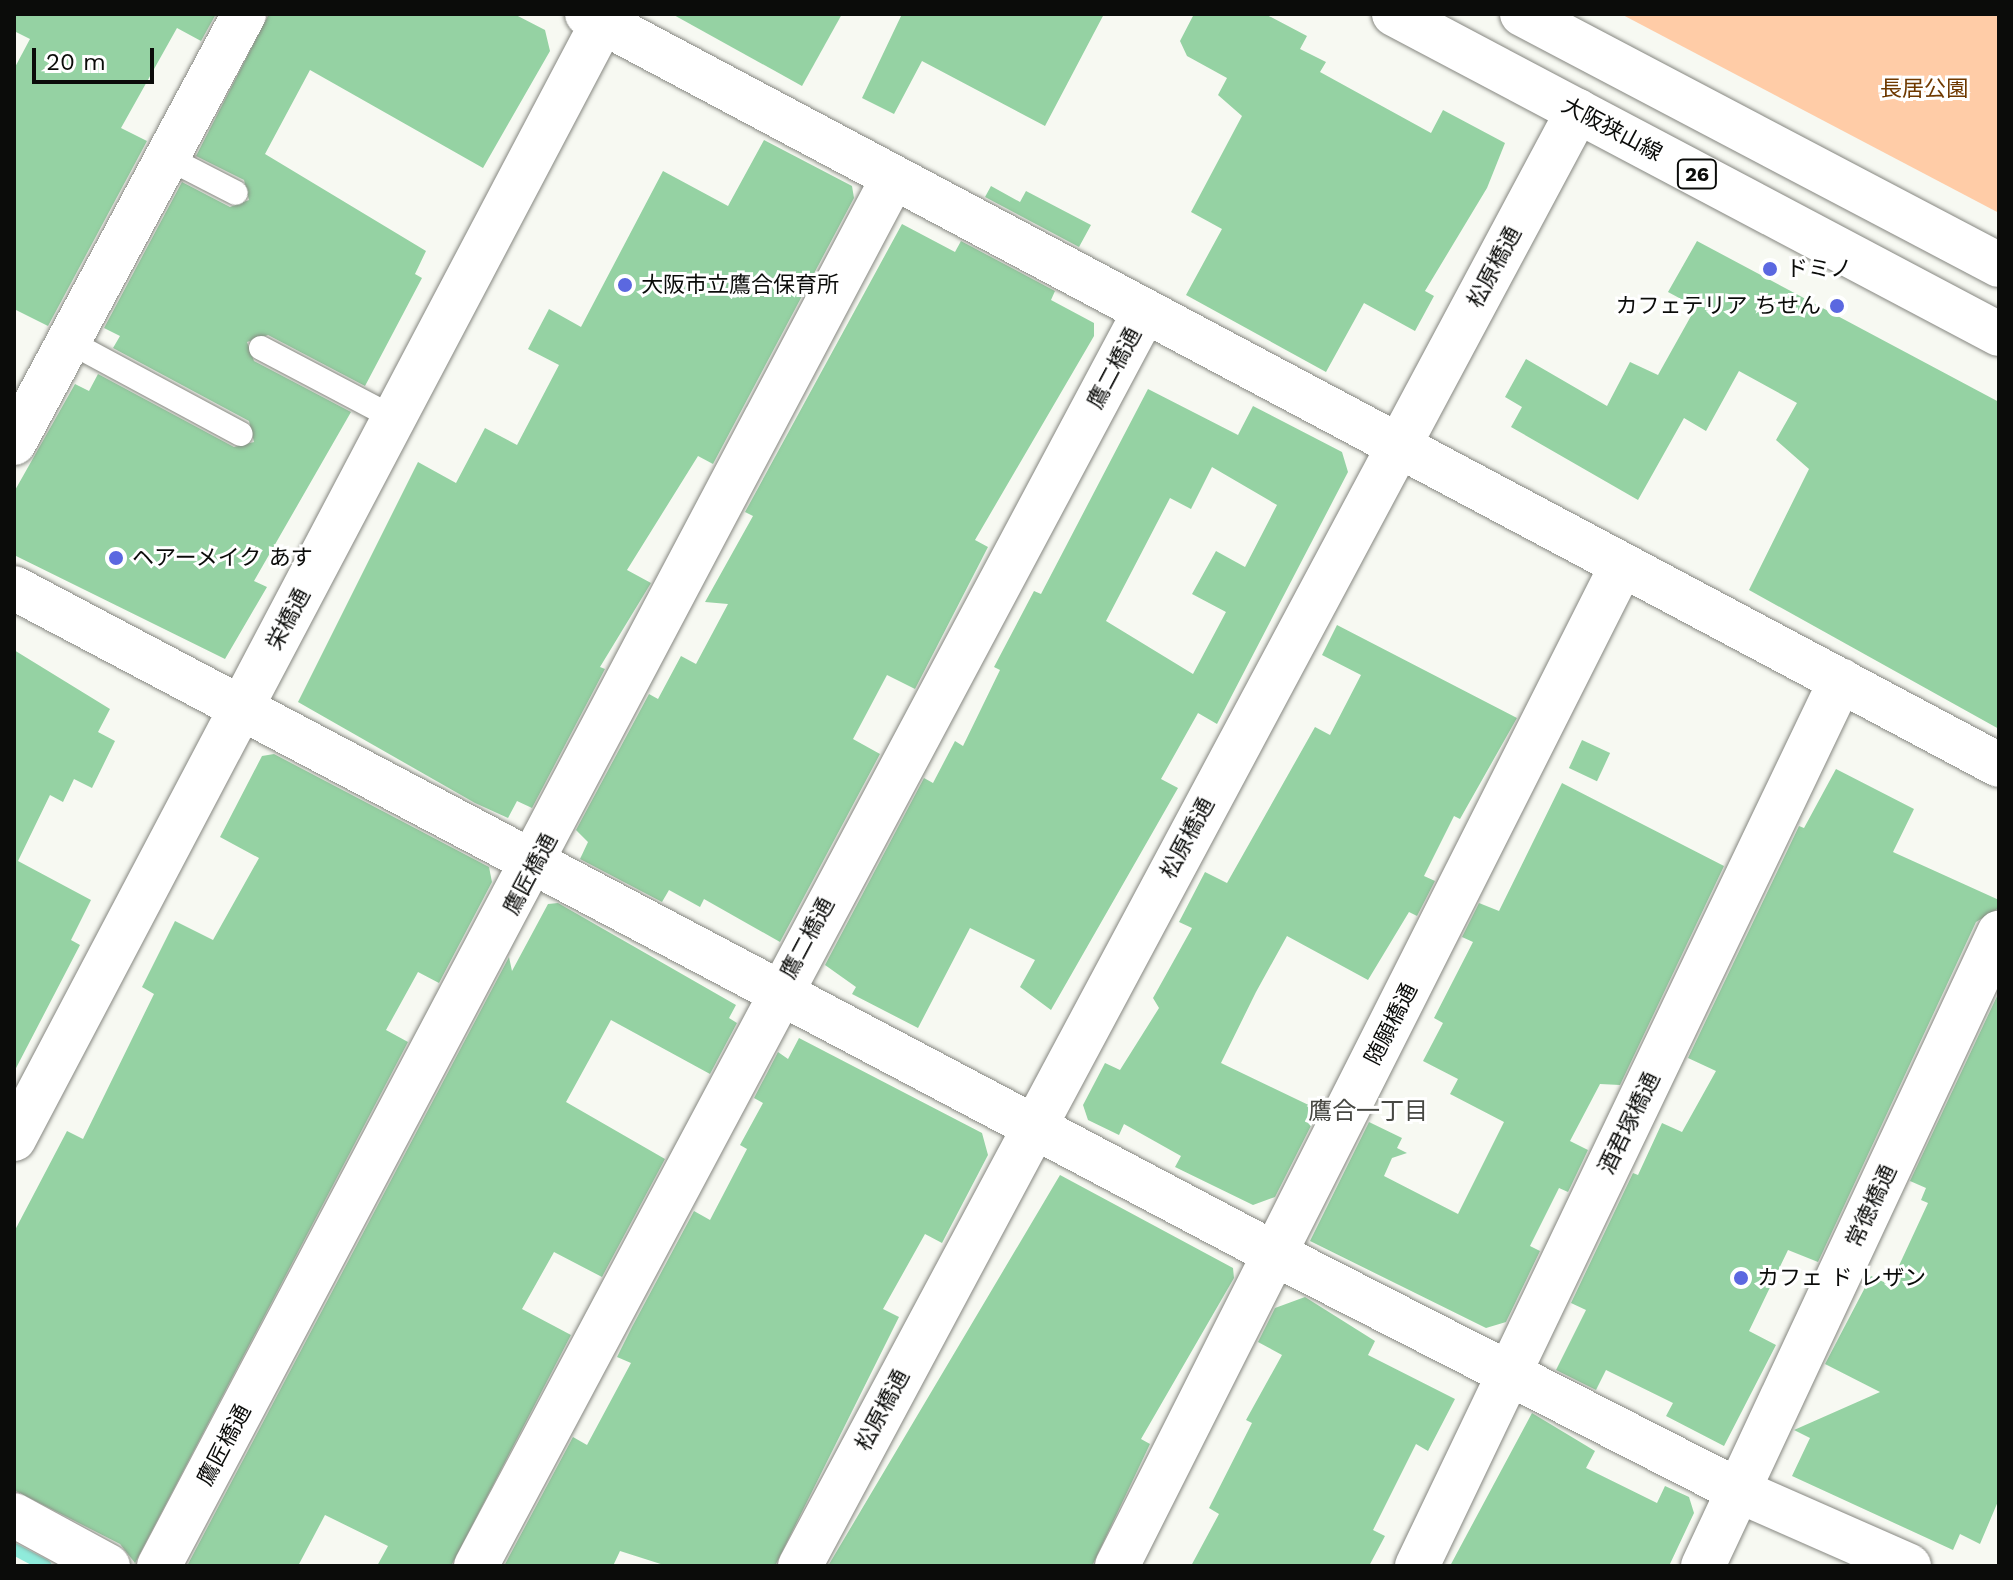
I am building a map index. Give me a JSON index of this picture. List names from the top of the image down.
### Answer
{
  "streets": {
    "street": [
      "大阪狭山線",
      "26",
      "松原橋通",
      "鷹二橋通",
      "栄橋通",
      "鷹匠橋通",
      "随願橋通",
      "酒君塚橋通",
      "常徳橋通"
    ]
  },
  "crossings": [
    ["大阪狭山線", "松原橋通"]
  ],
  "districts": ["鷹合一丁目"],
  "parks": ["長居公園"],
  "places": [
    "ドミノ",
    "大阪市立鷹合保育所",
    "カフェテリア ちせん",
    "ヘアーメイク あす",
    "カフェ ド レザン"
  ],
  "scale_bar": "20 m"
}
